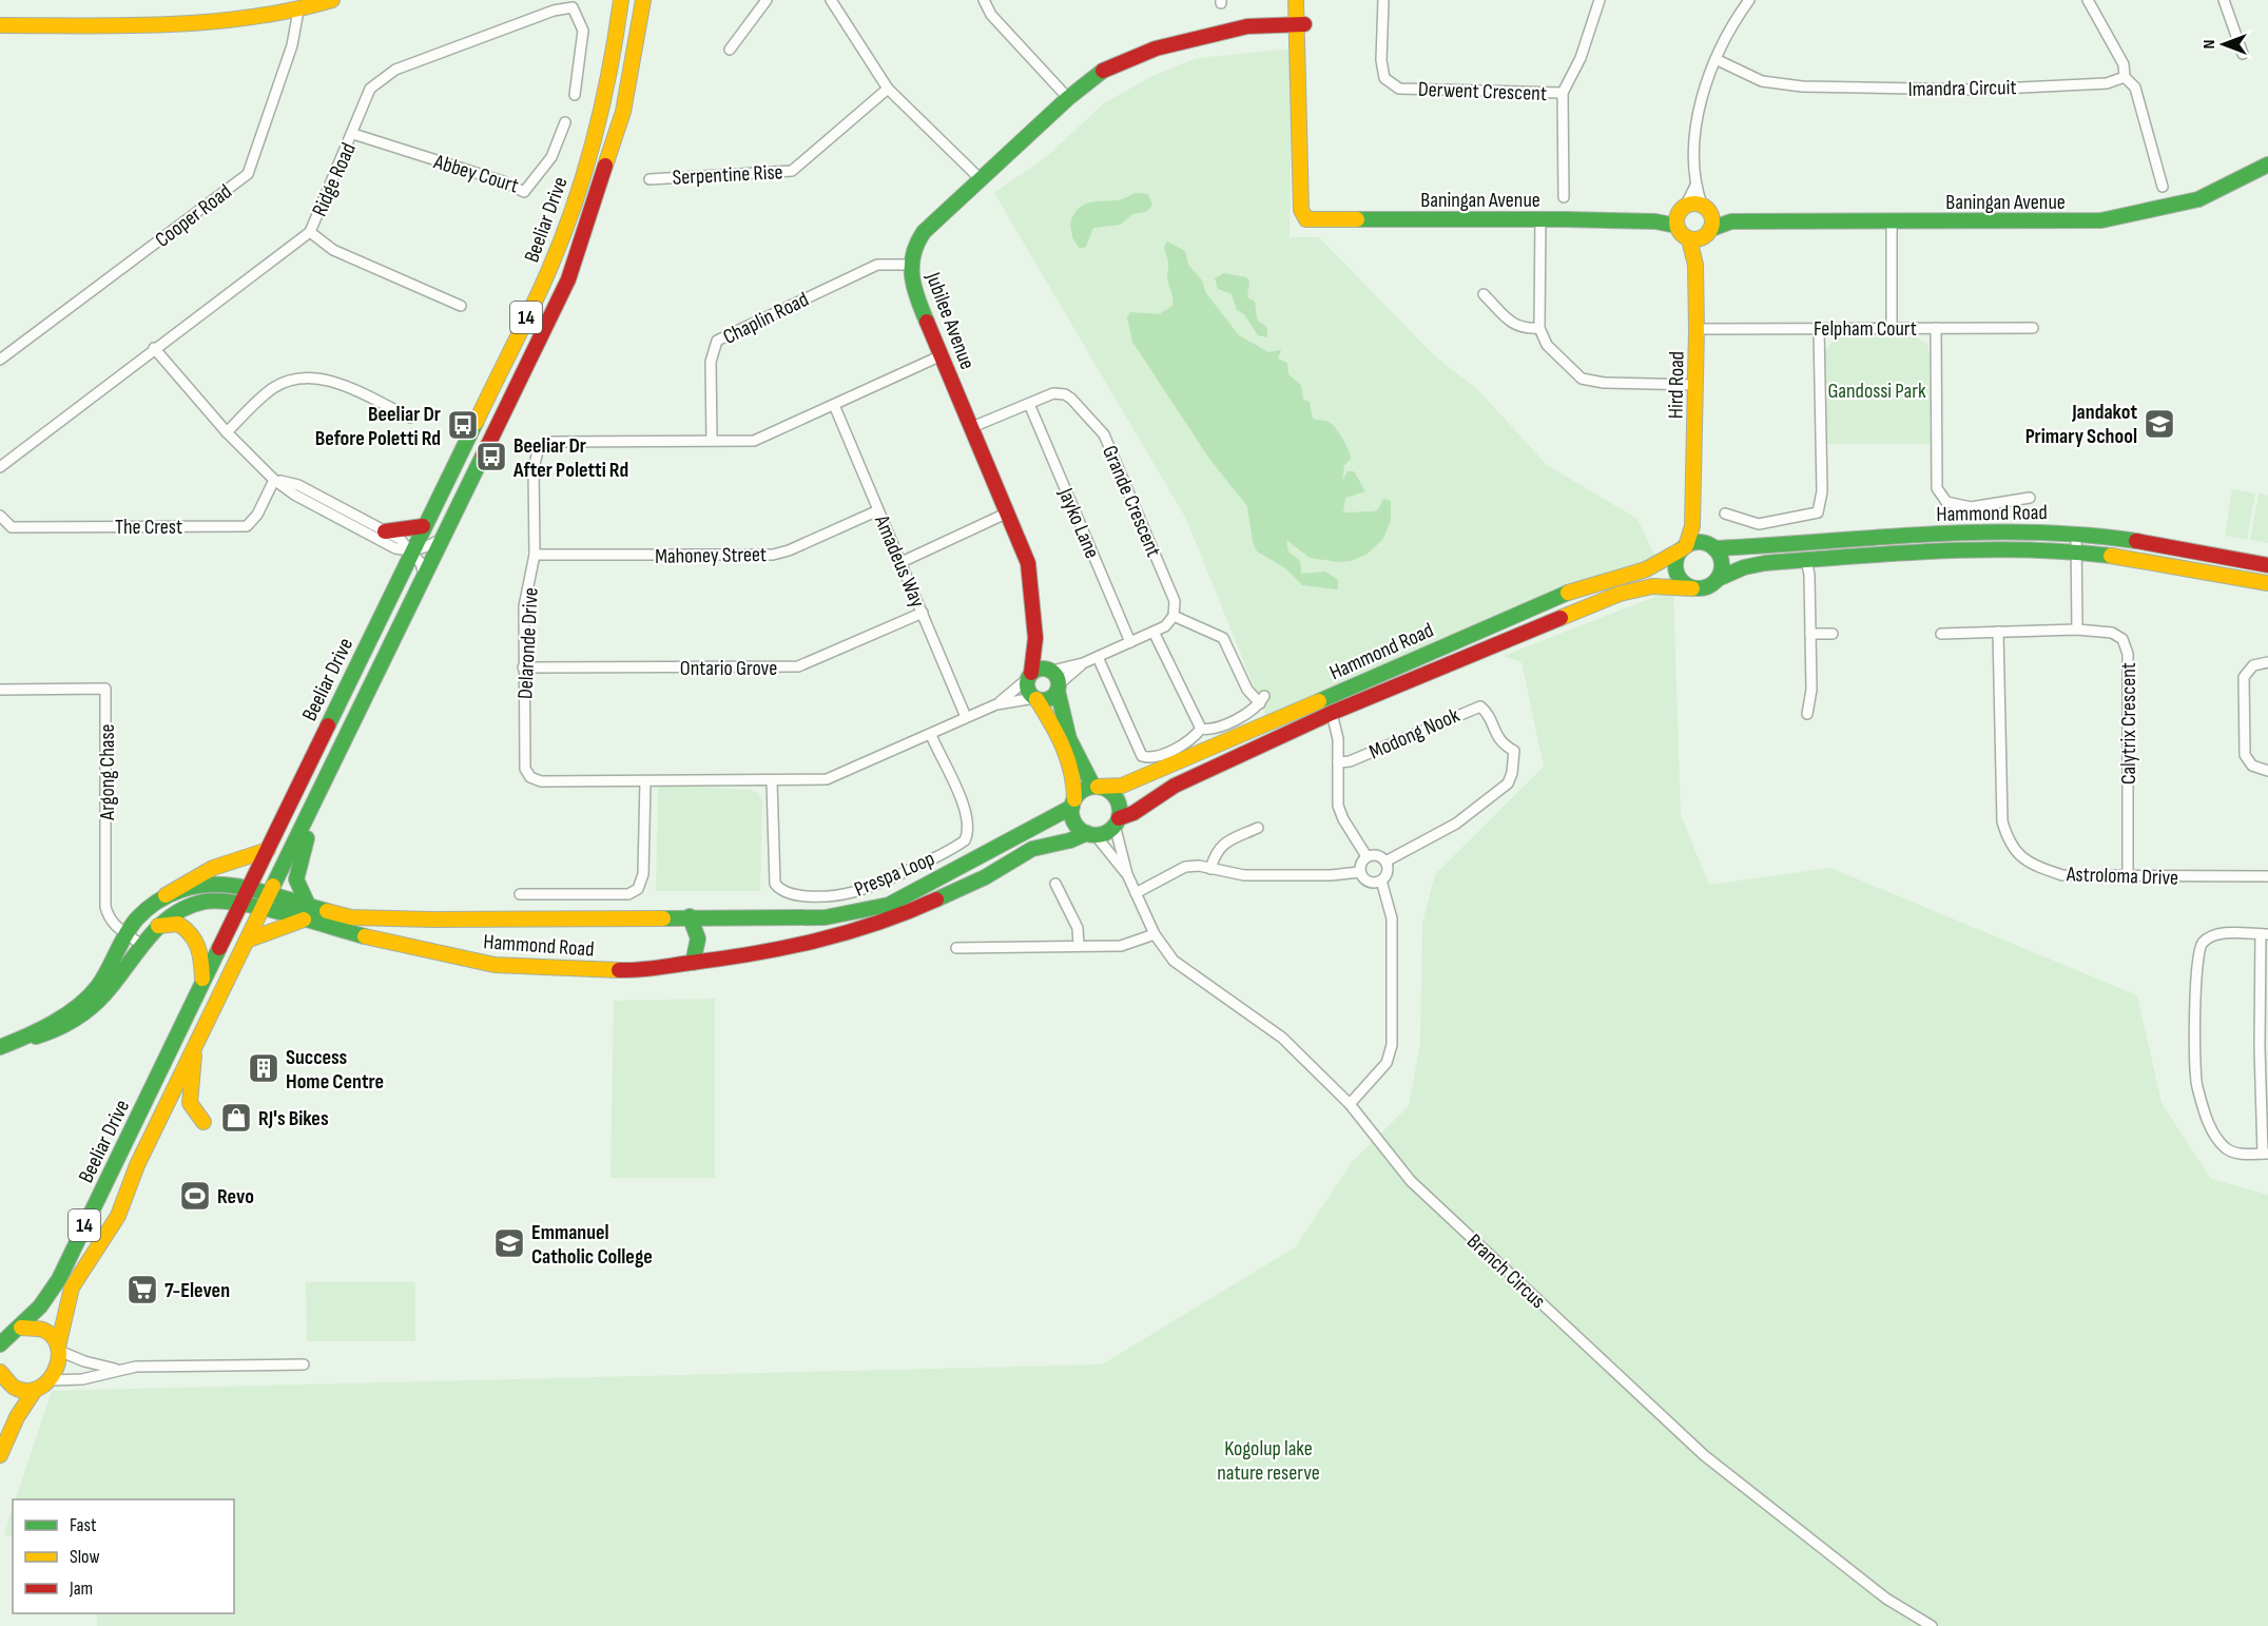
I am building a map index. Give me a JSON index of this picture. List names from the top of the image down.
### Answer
{
  "streets": {
    "main road": [
      "Baningan Avenue",
      "Beeliar Drive",
      "14",
      "Jubilee Avenue",
      "Hird Road",
      "Hammond Road"
    ],
    "street": [
      "Imandra Circuit",
      "Derwent Crescent",
      "Abbey Court",
      "Serpentine Rise",
      "Ridge Road",
      "Cooper Road",
      "Chaplin Road",
      "Felpham Court",
      "Grande Crescent",
      "Jayko Lane",
      "The Crest",
      "Mahoney Street",
      "Amadeus Way",
      "Delaronde Drive",
      "Ontario Grove",
      "Calytrix Crescent",
      "Modong Nook",
      "Argong Chase",
      "Prespa Loop",
      "Astroloma Drive",
      "Branch Circus"
    ]
  },
  "crossings": [
    ["Abbey Court", "Ridge Road"],
    ["Baningan Avenue", "Jubilee Avenue"],
    ["Baningan Avenue", "Hird Road"],
    ["Beeliar Drive", "14"],
    ["Beeliar Drive", "Hammond Road"],
    ["Chaplin Road", "Jubilee Avenue"],
    ["Chaplin Road", "Delaronde Drive"],
    ["Jubilee Avenue", "Grande Crescent"],
    ["Jubilee Avenue", "Delaronde Drive"],
    ["Felpham Court", "Hird Road"],
    ["Hird Road", "Hammond Road"],
    ["Grande Crescent", "Jayko Lane"],
    ["Hammond Road", "Argong Chase"],
    ["Hammond Road", "Branch Circus"],
    ["Mahoney Street", "Amadeus Way"],
    ["Mahoney Street", "Delaronde Drive"],
    ["Amadeus Way", "Delaronde Drive"],
    ["Amadeus Way", "Ontario Grove"],
    ["Delaronde Drive", "Ontario Grove"],
    ["Delaronde Drive", "Prespa Loop"],
    ["Calytrix Crescent", "Astroloma Drive"]
  ],
  "parks": ["Gandossi Park", "Kogolup lake nature reserve"],
  "places": {
    "school or university": ["Jandakot Primary School", "Emmanuel Catholic College"],
    "bus stop": ["Beeliar Dr Before Poletti Rd", "Beeliar Dr After Poletti Rd"],
    "building": ["Success Home Centre"],
    "shop": ["RJ's Bikes"],
    "sports": ["Revo"],
    "supermarket": ["7-Eleven"]
  },
  "legend": ["Fast", "Slow", "Jam"],
  "north": "left"
}
